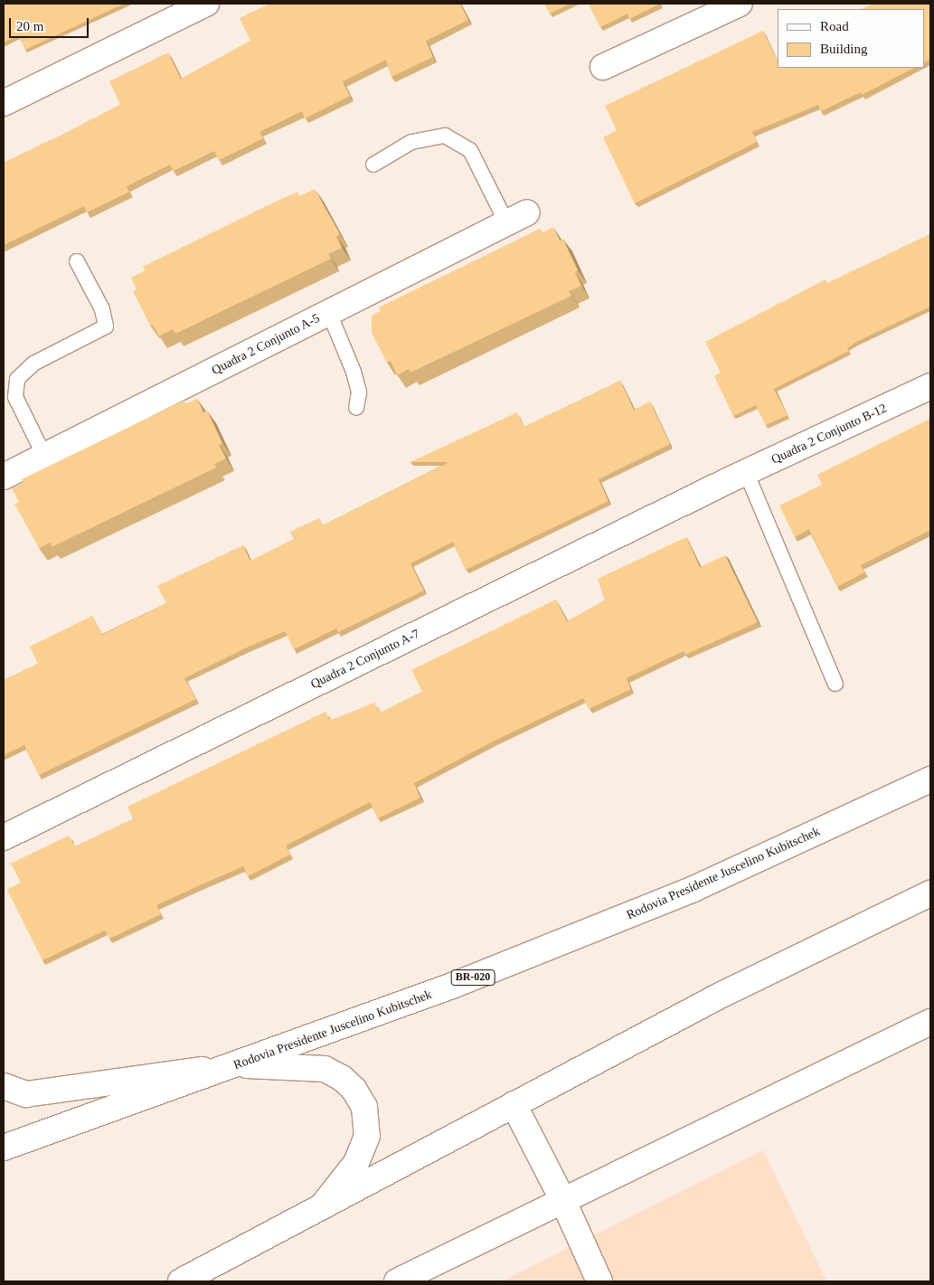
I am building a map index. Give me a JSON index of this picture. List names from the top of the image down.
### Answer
{
  "streets": {
    "main road": [
      "Quadra 2 Conjunto A-5",
      "Quadra 2 Conjunto B-12",
      "Quadra 2 Conjunto A-7",
      "Rodovia Presidente Juscelino Kubitschek",
      "BR-020"
    ]
  },
  "crossings": [
    ["Quadra 2 Conjunto B-12", "Quadra 2 Conjunto A-7"]
  ],
  "legend": ["Road", "Building"],
  "scale_bar": "20 m"
}
